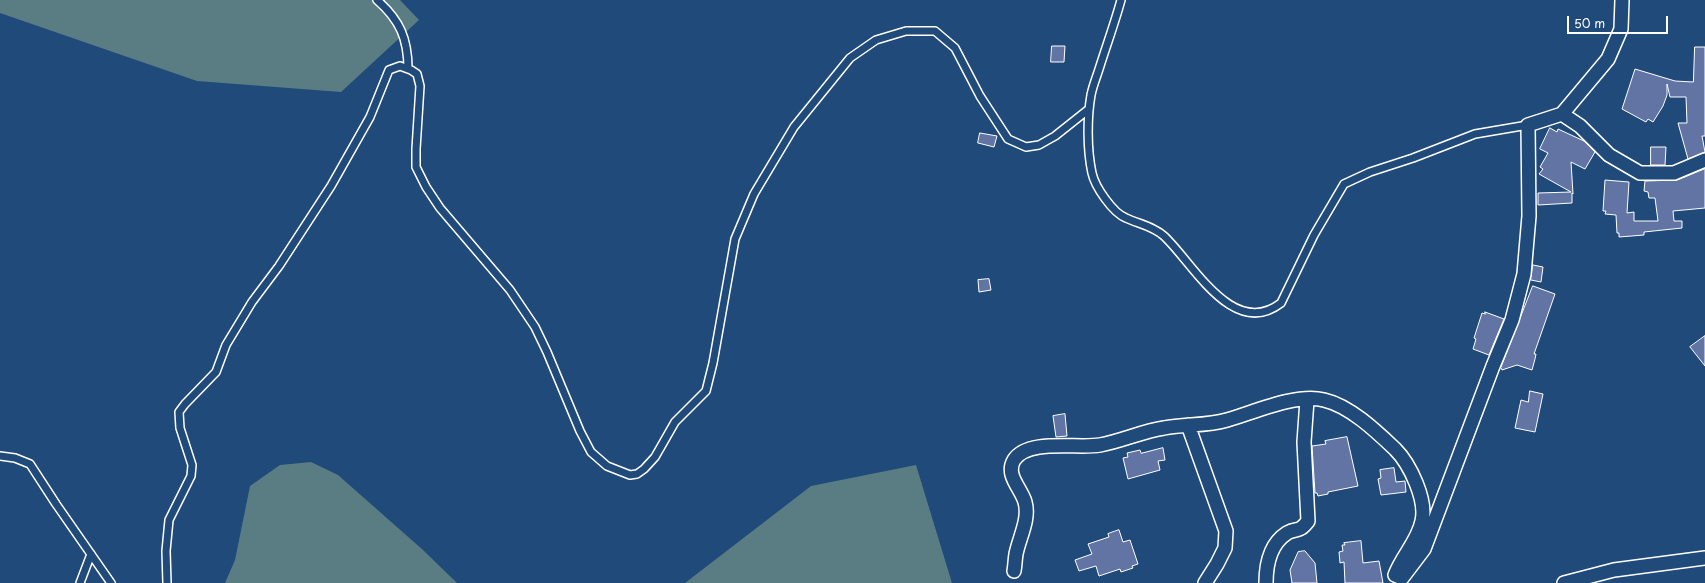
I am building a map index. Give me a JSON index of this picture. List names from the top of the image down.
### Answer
{
  "scale_bar": "50 m"
}
